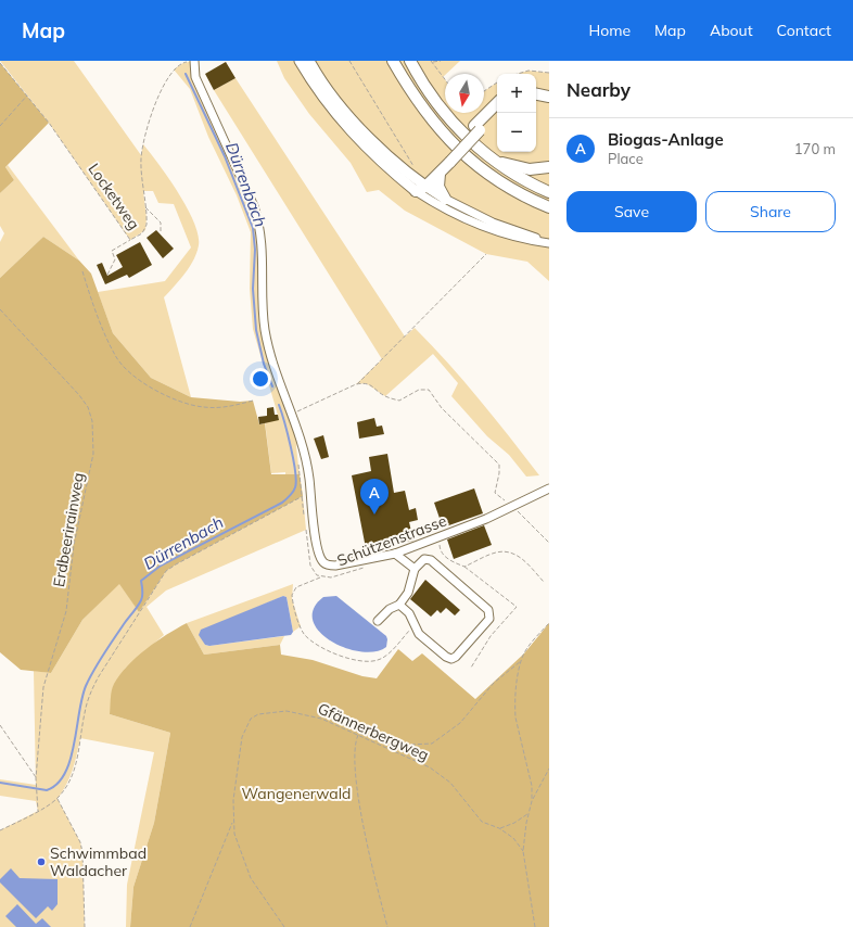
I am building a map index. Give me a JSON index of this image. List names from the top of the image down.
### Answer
{
  "streets": {
    "street": ["Schützenstrasse"],
    "path": ["Locketweg", "Erdbeerirainweg", "Gfännerbergweg"]
  },
  "water": ["Dürrenbach"],
  "parks": ["Wangenerwald"],
  "places": ["Schwimmbad Waldacher"],
  "north": "bottom",
  "page": {
    "header": "Map",
    "nav": [
      "Home",
      "Map",
      "About",
      "Contact"
    ],
    "heading": "Nearby",
    "map_buttons": ["+", "−"],
    "list": [
      {
        "mark": "A",
        "name": "Biogas-Anlage",
        "note": "Place",
        "value": "170 m"
      }
    ],
    "buttons": ["Save", "Share"],
    "pins": "A"
  }
}
